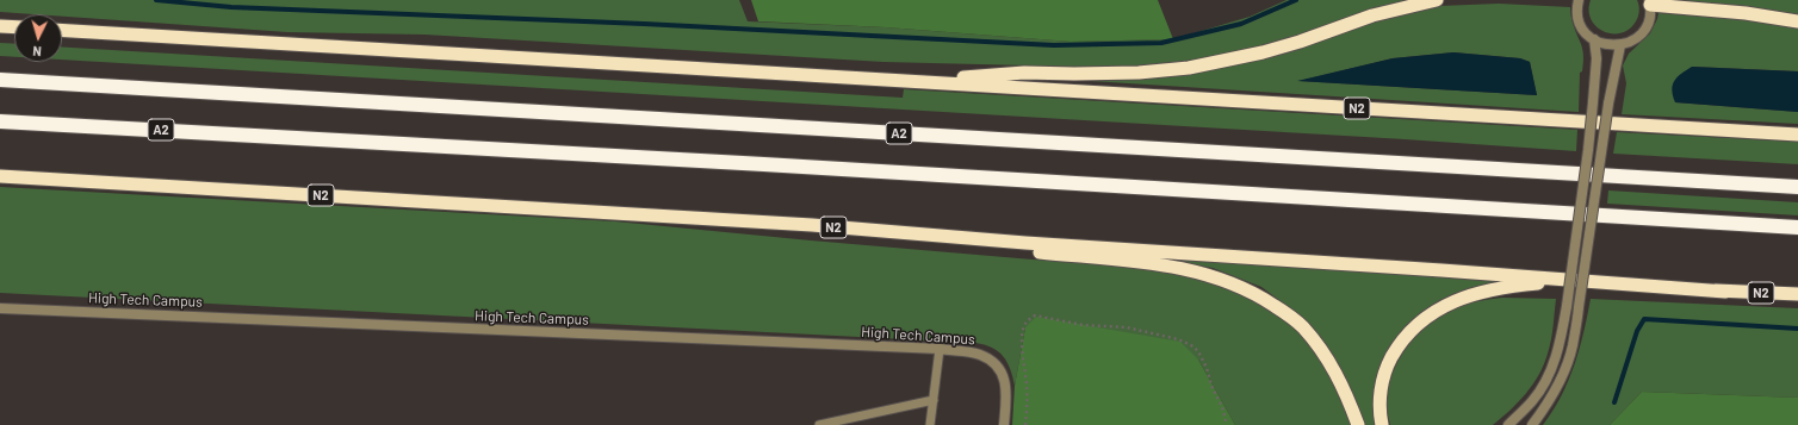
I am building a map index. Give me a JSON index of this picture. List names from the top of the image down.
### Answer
{
  "streets": {
    "highway": ["N2", "A2"],
    "street": ["High Tech Campus"]
  },
  "north": "bottom"
}
